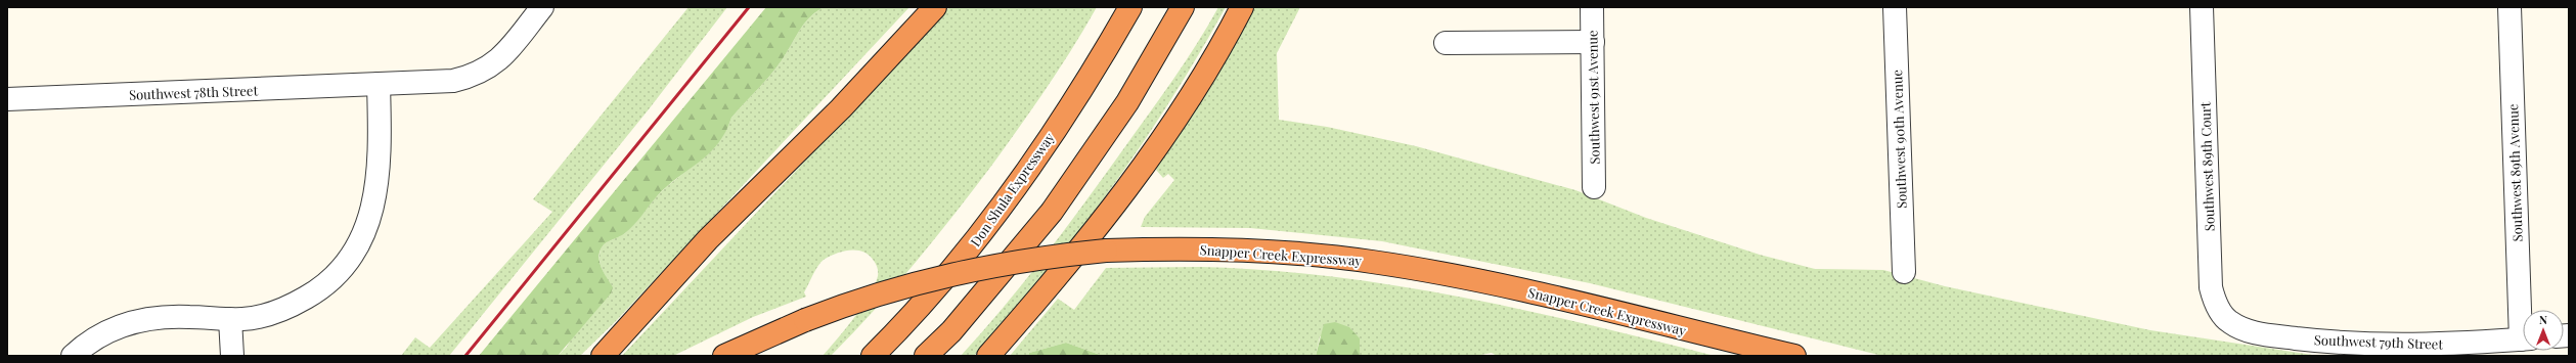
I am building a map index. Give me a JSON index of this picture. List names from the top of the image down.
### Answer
{
  "streets": {
    "highway": ["Don Shula Expressway", "Snapper Creek Expressway"],
    "street": [
      "Southwest 78th Street",
      "Southwest 91st Avenue",
      "Southwest 90th Avenue",
      "Southwest 89th Court",
      "Southwest 89th Avenue",
      "Southwest 79th Street"
    ]
  },
  "crossings": [
    ["Southwest 89th Court", "Southwest 79th Street"]
  ],
  "north": "top"
}
